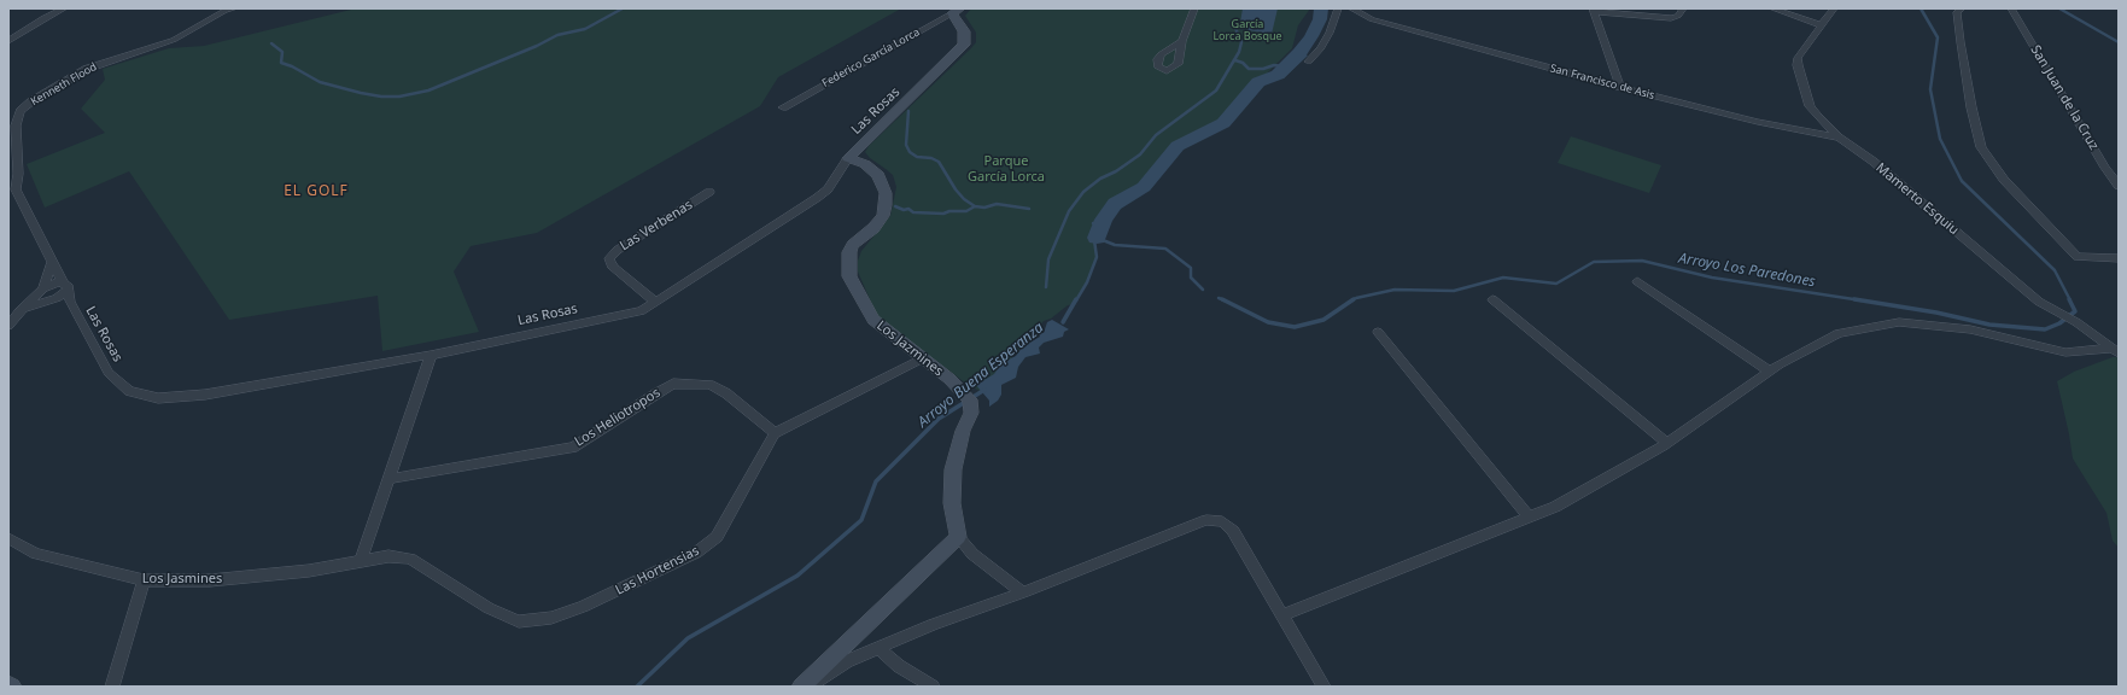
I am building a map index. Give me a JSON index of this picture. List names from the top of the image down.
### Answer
{
  "streets": {
    "street": [
      "Federico García Lorca",
      "San Francisco de Asis",
      "Kenneth Flood",
      "San Juan de la Cruz",
      "Las Rosas",
      "Mamerto Esquiu",
      "Las Verbenas",
      "Los Jazmines",
      "Los Heliotropos",
      "Las Hortensias",
      "Los Jasmines"
    ]
  },
  "crossings": [
    ["Federico García Lorca", "Las Rosas"],
    ["San Francisco de Asis", "Mamerto Esquiu"],
    ["Kenneth Flood", "Las Rosas"],
    ["Las Rosas", "Las Verbenas"],
    ["Las Rosas", "Los Jazmines"],
    ["Los Heliotropos", "Las Hortensias"],
    ["Las Hortensias", "Los Jasmines"]
  ],
  "districts": ["EL GOLF"],
  "water": ["Arroyo Los Paredones", "Arroyo Buena Esperanza"],
  "parks": ["García Lorca Bosque", "Parque García Lorca"]
}
